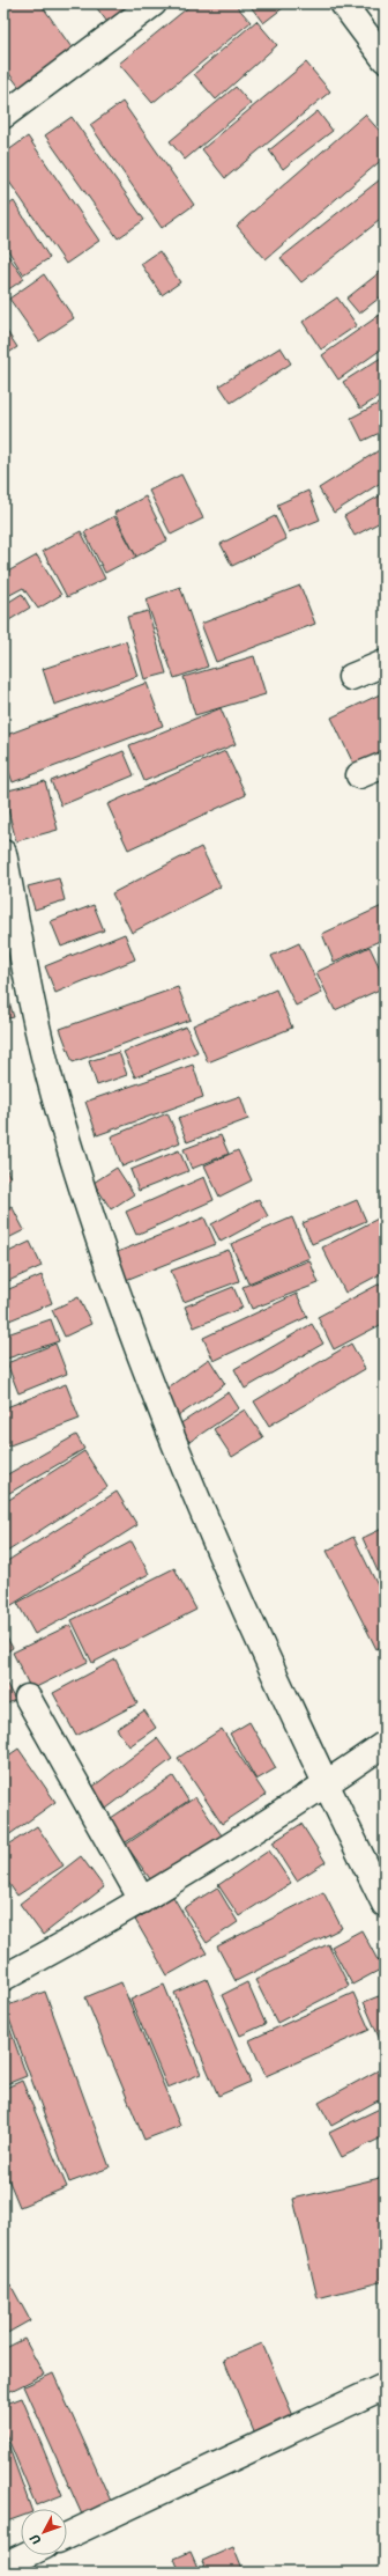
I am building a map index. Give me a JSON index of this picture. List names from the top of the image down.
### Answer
{
  "north": "bottom left"
}
